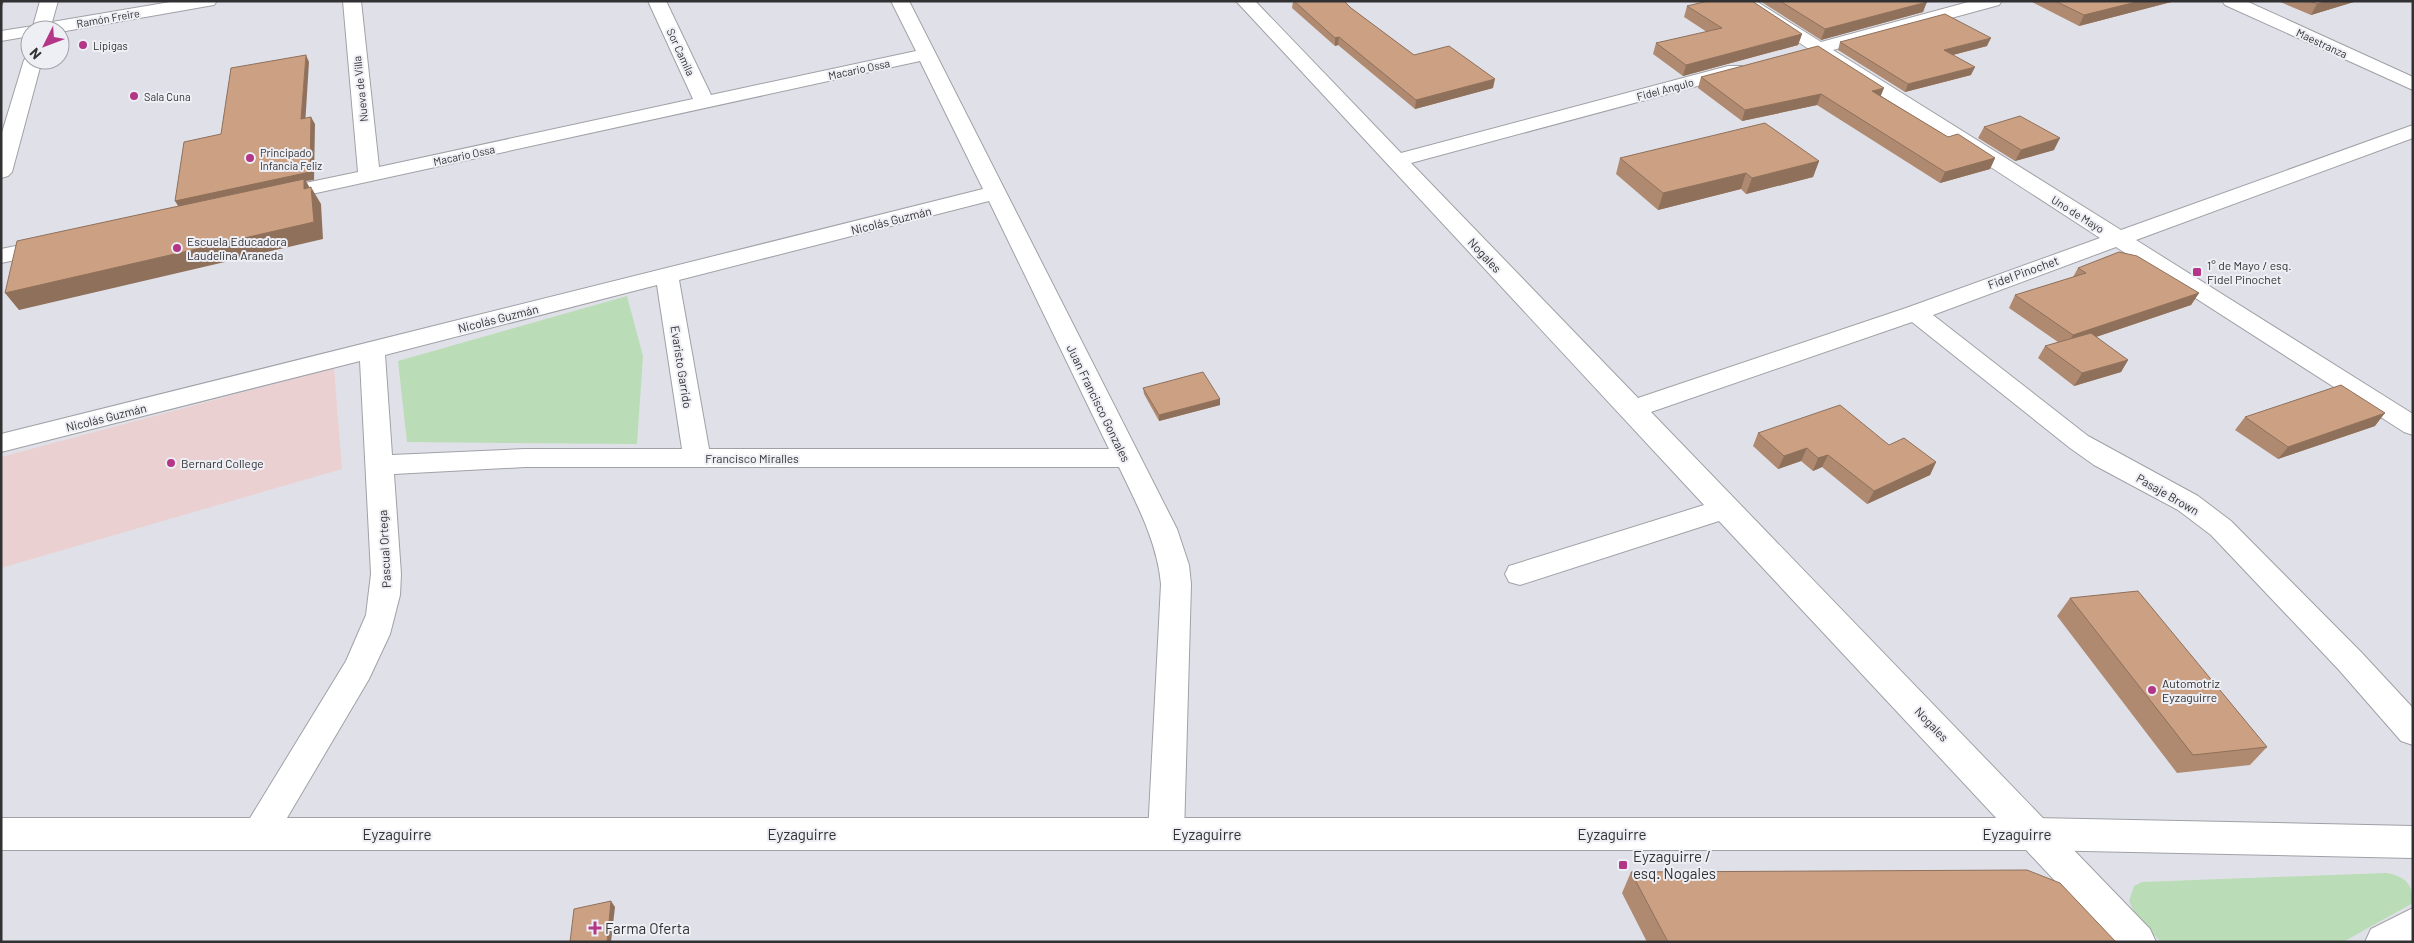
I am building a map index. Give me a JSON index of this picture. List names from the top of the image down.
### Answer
{
  "streets": {
    "street": [
      "Ramón Freire",
      "Maestranza",
      "Sor Camila",
      "Macario Ossa",
      "Nueva de Villa",
      "Fidel Angulo",
      "Uno de Mayo",
      "Nicolás Guzmán",
      "Nogales",
      "Fidel Pinochet",
      "Evaristo Garrido",
      "Juan Francisco Gonzales",
      "Francisco Miralles",
      "Pasaje Brown",
      "Pascual Ortega",
      "Eyzaguirre"
    ]
  },
  "crossings": [
    ["Sor Camila", "Macario Ossa"],
    ["Macario Ossa", "Nueva de Villa"],
    ["Macario Ossa", "Juan Francisco Gonzales"],
    ["Fidel Angulo", "Nogales"],
    ["Uno de Mayo", "Fidel Pinochet"],
    ["Nicolás Guzmán", "Evaristo Garrido"],
    ["Nicolás Guzmán", "Juan Francisco Gonzales"],
    ["Nicolás Guzmán", "Pascual Ortega"],
    ["Nogales", "Fidel Pinochet"],
    ["Nogales", "Eyzaguirre"],
    ["Fidel Pinochet", "Pasaje Brown"],
    ["Evaristo Garrido", "Francisco Miralles"],
    ["Juan Francisco Gonzales", "Francisco Miralles"],
    ["Juan Francisco Gonzales", "Eyzaguirre"],
    ["Francisco Miralles", "Pascual Ortega"],
    ["Pascual Ortega", "Eyzaguirre"]
  ],
  "places": {
    "other": [
      "Lipigas",
      "Sala Cuna",
      "Principado Infancia Feliz",
      "Escuela Educadora Laudelina Araneda",
      "Bernard College",
      "Automotriz Eyzaguirre"
    ],
    "transit": ["1° de Mayo / esq. Fidel Pinochet", "Eyzaguirre / esq. Nogales"],
    "health": ["Farma Oferta"]
  },
  "north": "bottom left"
}
